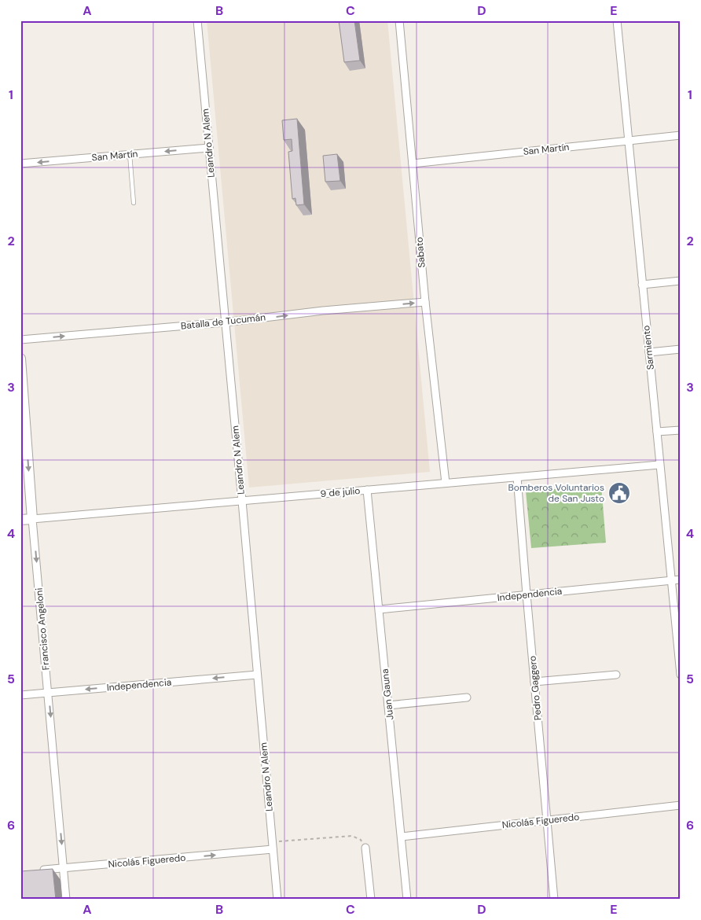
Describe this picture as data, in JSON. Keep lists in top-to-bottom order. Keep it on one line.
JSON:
{"streets":{"main road":["9 de julio","Francisco Angeloni"],"street":["Leandro N Alem","San Martín","Sabato","Batalla de Tucumán","Sarmiento","Independencia","Pedro Gaggero","Juan Gauna","Nicolás Figueredo"]},"crossings":[["Leandro N Alem","San Martín"],["Leandro N Alem","Batalla de Tucumán"],["Leandro N Alem","9 de julio"],["Leandro N Alem","Independencia"],["Leandro N Alem","Nicolás Figueredo"],["San Martín","Sabato"],["San Martín","Sarmiento"],["Sabato","Batalla de Tucumán"],["Sabato","9 de julio"],["Sarmiento","9 de julio"],["Sarmiento","Independencia"],["9 de julio","Francisco Angeloni"],["9 de julio","Pedro Gaggero"],["9 de julio","Juan Gauna"],["Independencia","Francisco Angeloni"],["Independencia","Pedro Gaggero"],["Independencia","Juan Gauna"],["Francisco Angeloni","Nicolás Figueredo"],["Pedro Gaggero","Nicolás Figueredo"],["Juan Gauna","Nicolás Figueredo"]],"one_way":["San Martín","Batalla de Tucumán","Independencia","Francisco Angeloni","Nicolás Figueredo"],"places":{"public building":["Bomberos Voluntarios de San Justo"]},"grid":{"columns":["A","B","C","D","E"],"rows":["1","2","3","4","5","6"]}}
